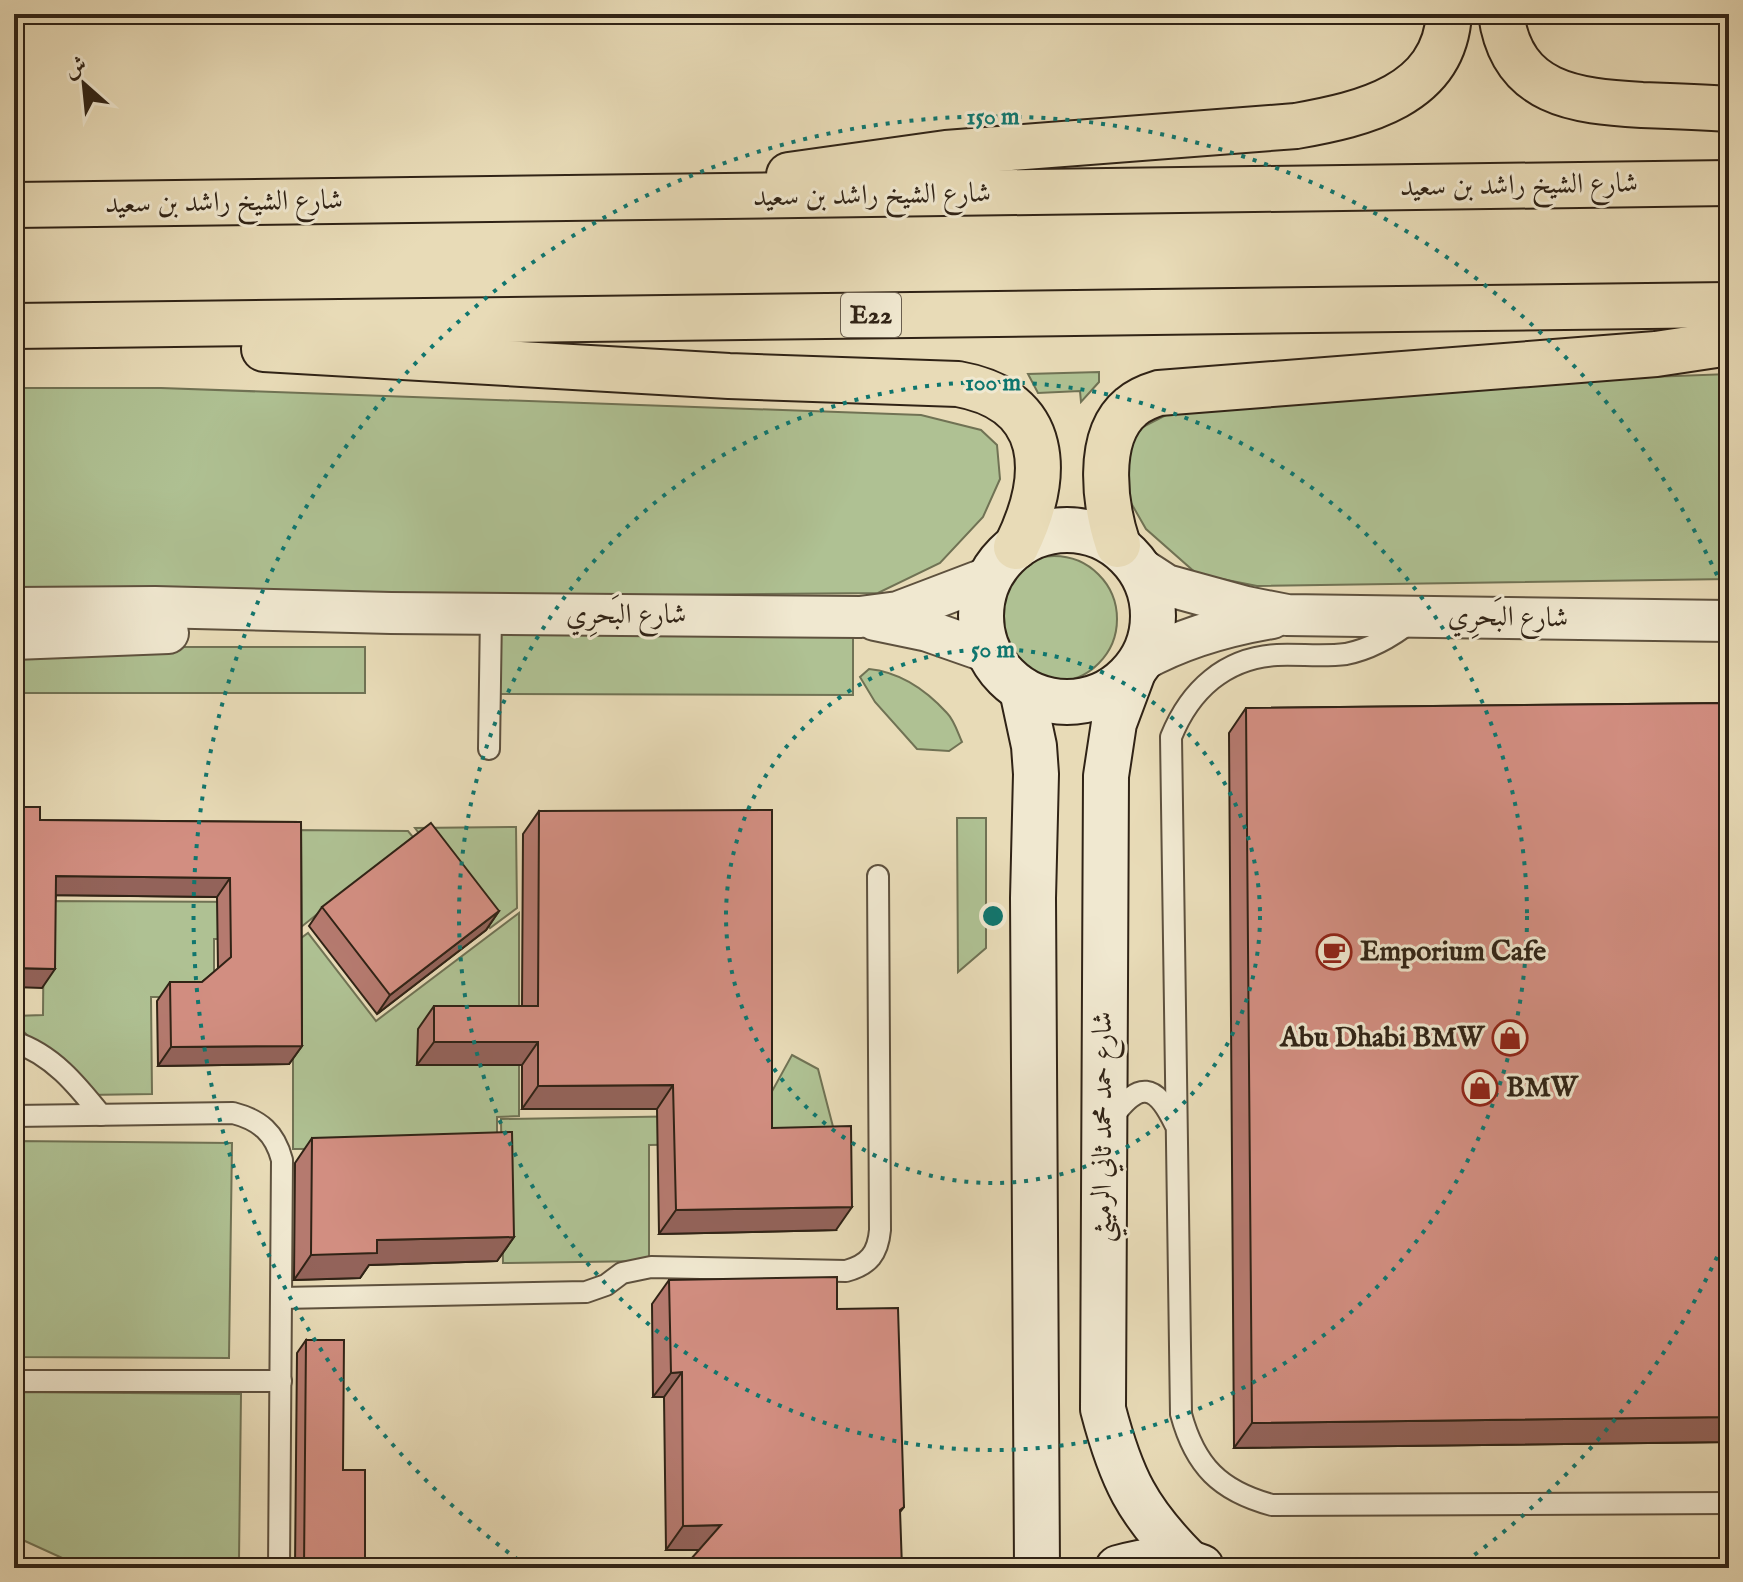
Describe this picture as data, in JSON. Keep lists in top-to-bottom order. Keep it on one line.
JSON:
{"streets":{"highway":["شارع الشيخ راشد بن سعيد","E22"],"main road":["شارع حمد محمد ثاني الرميثي"],"street":["شارع البَحرِي"]},"crossings":[["شارع البَحرِي","شارع حمد محمد ثاني الرميثي"]],"places":{"cafe":["Emporium Cafe"],"shop":["Abu Dhabi BMW","BMW"]},"north":"top left","rings":["150 m","100 m","50 m"]}
